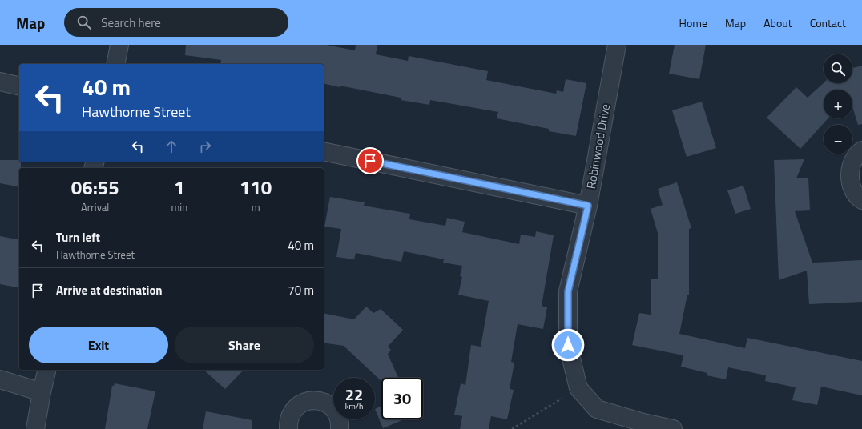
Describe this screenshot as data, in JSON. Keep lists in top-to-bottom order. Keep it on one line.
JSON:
{"streets":{"street":["Robinwood Drive"]},"page":{"header":"Map","search":"Search here","nav":["Home","Map","About","Contact"],"map_buttons":["+","−"],"turn":["40 m","Hawthorne Street"],"eta":["06:55","Arrival","1","min","110","m"],"list":[{"name":"Turn left","note":"Hawthorne Street","value":"40 m"},{"name":"Arrive at destination","value":"70 m"}],"buttons":["Exit","Share"],"speed":"22 km/h","limit":"30"}}
